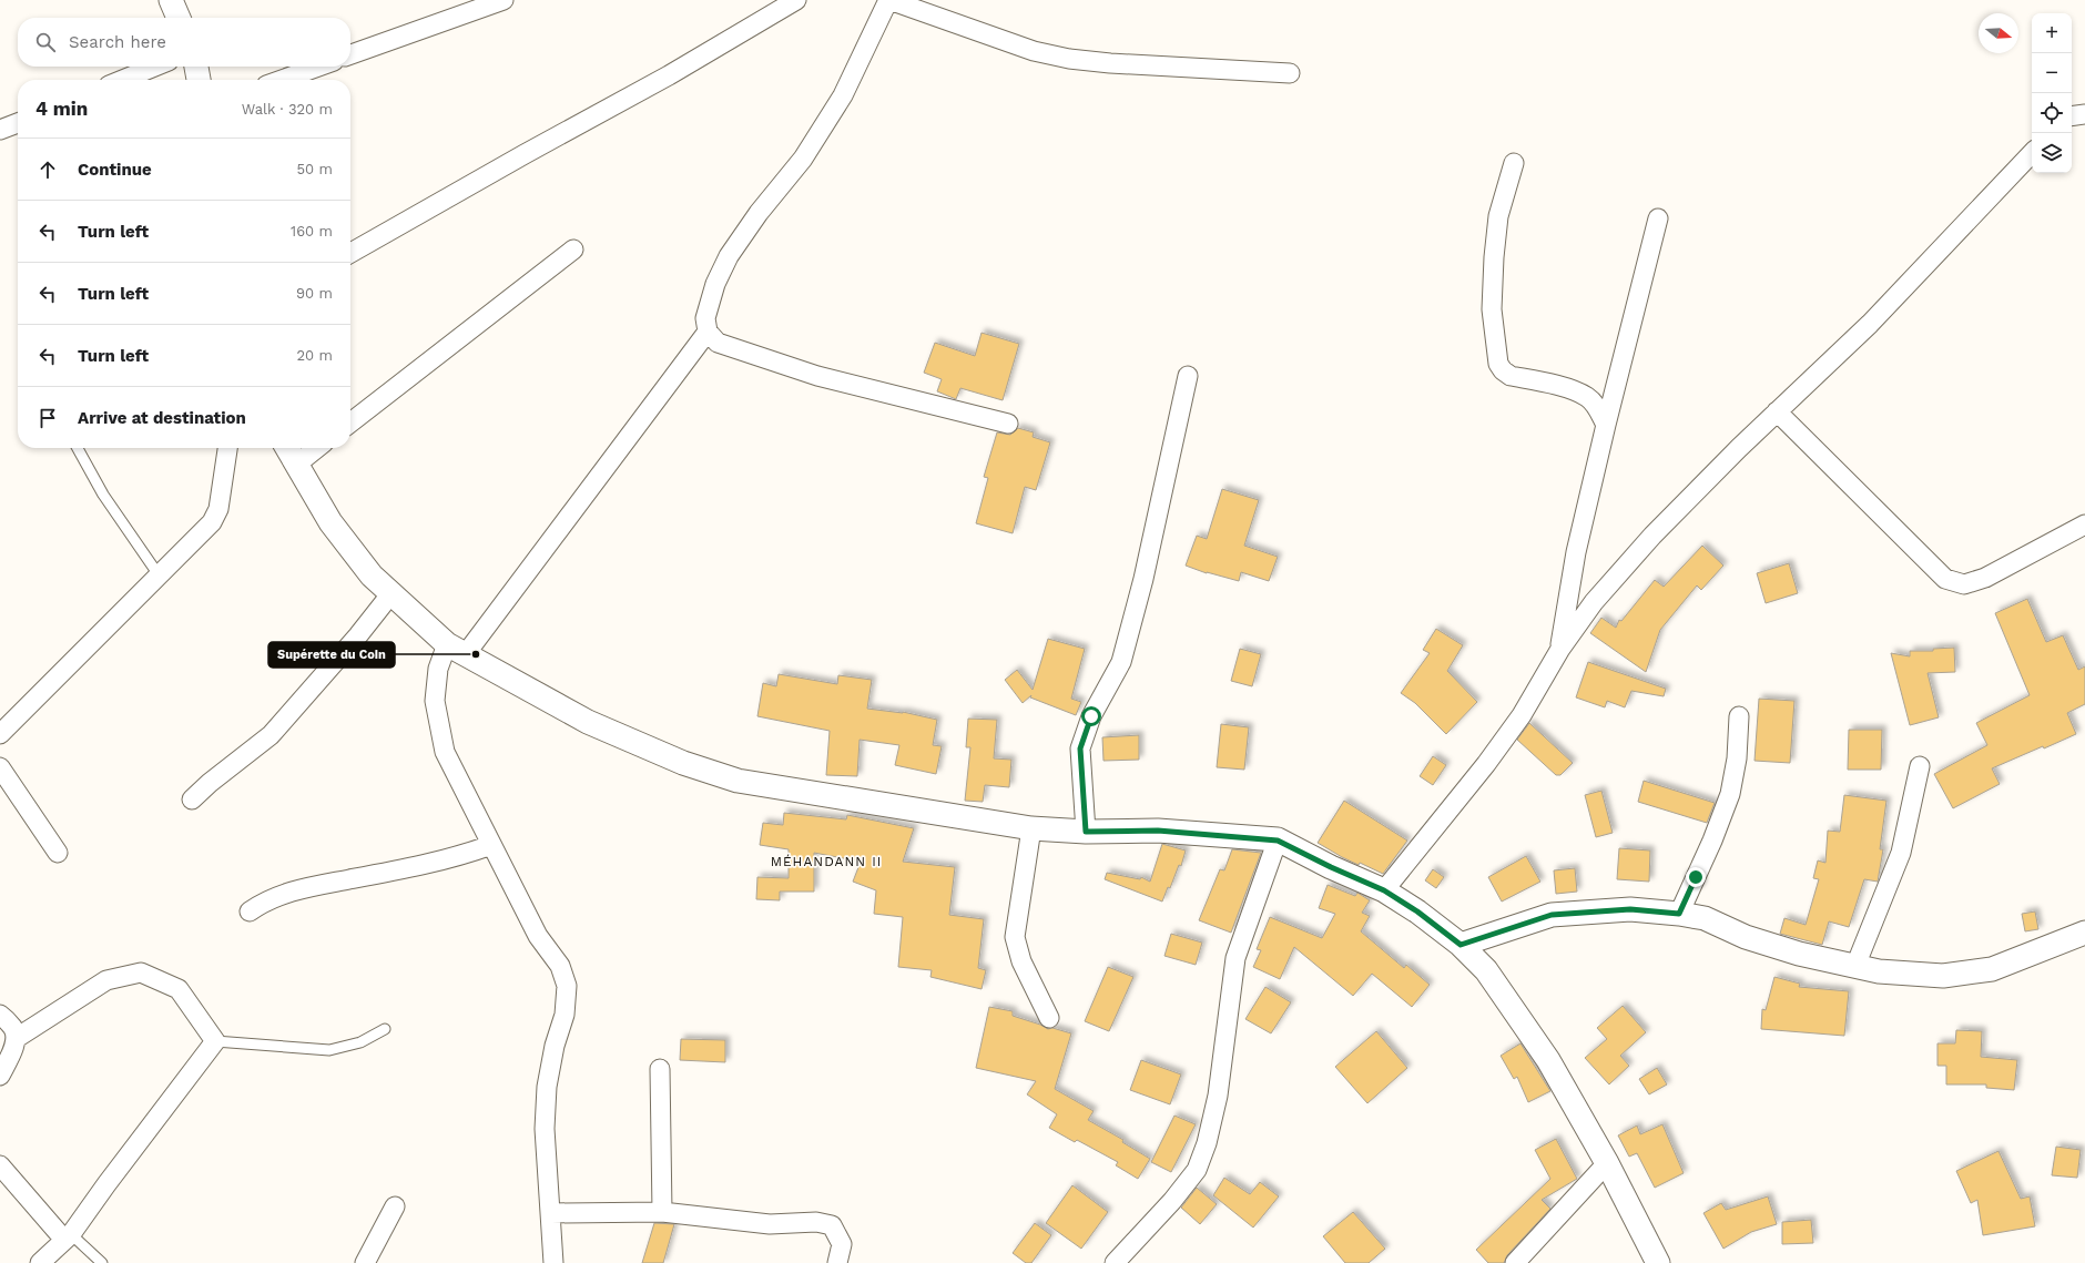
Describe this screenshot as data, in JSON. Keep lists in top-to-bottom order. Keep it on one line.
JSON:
{"districts":["MÉHANDANN II"],"places":["Supérette du Coin"],"north":"right","page":{"map_buttons":["+","−"],"search":"Search here","heading":["4 min","Walk · 320 m"],"list":[["Continue","50 m"],["Turn left","160 m"],["Turn left","90 m"],["Turn left","20 m"],"Arrive at destination"]}}
